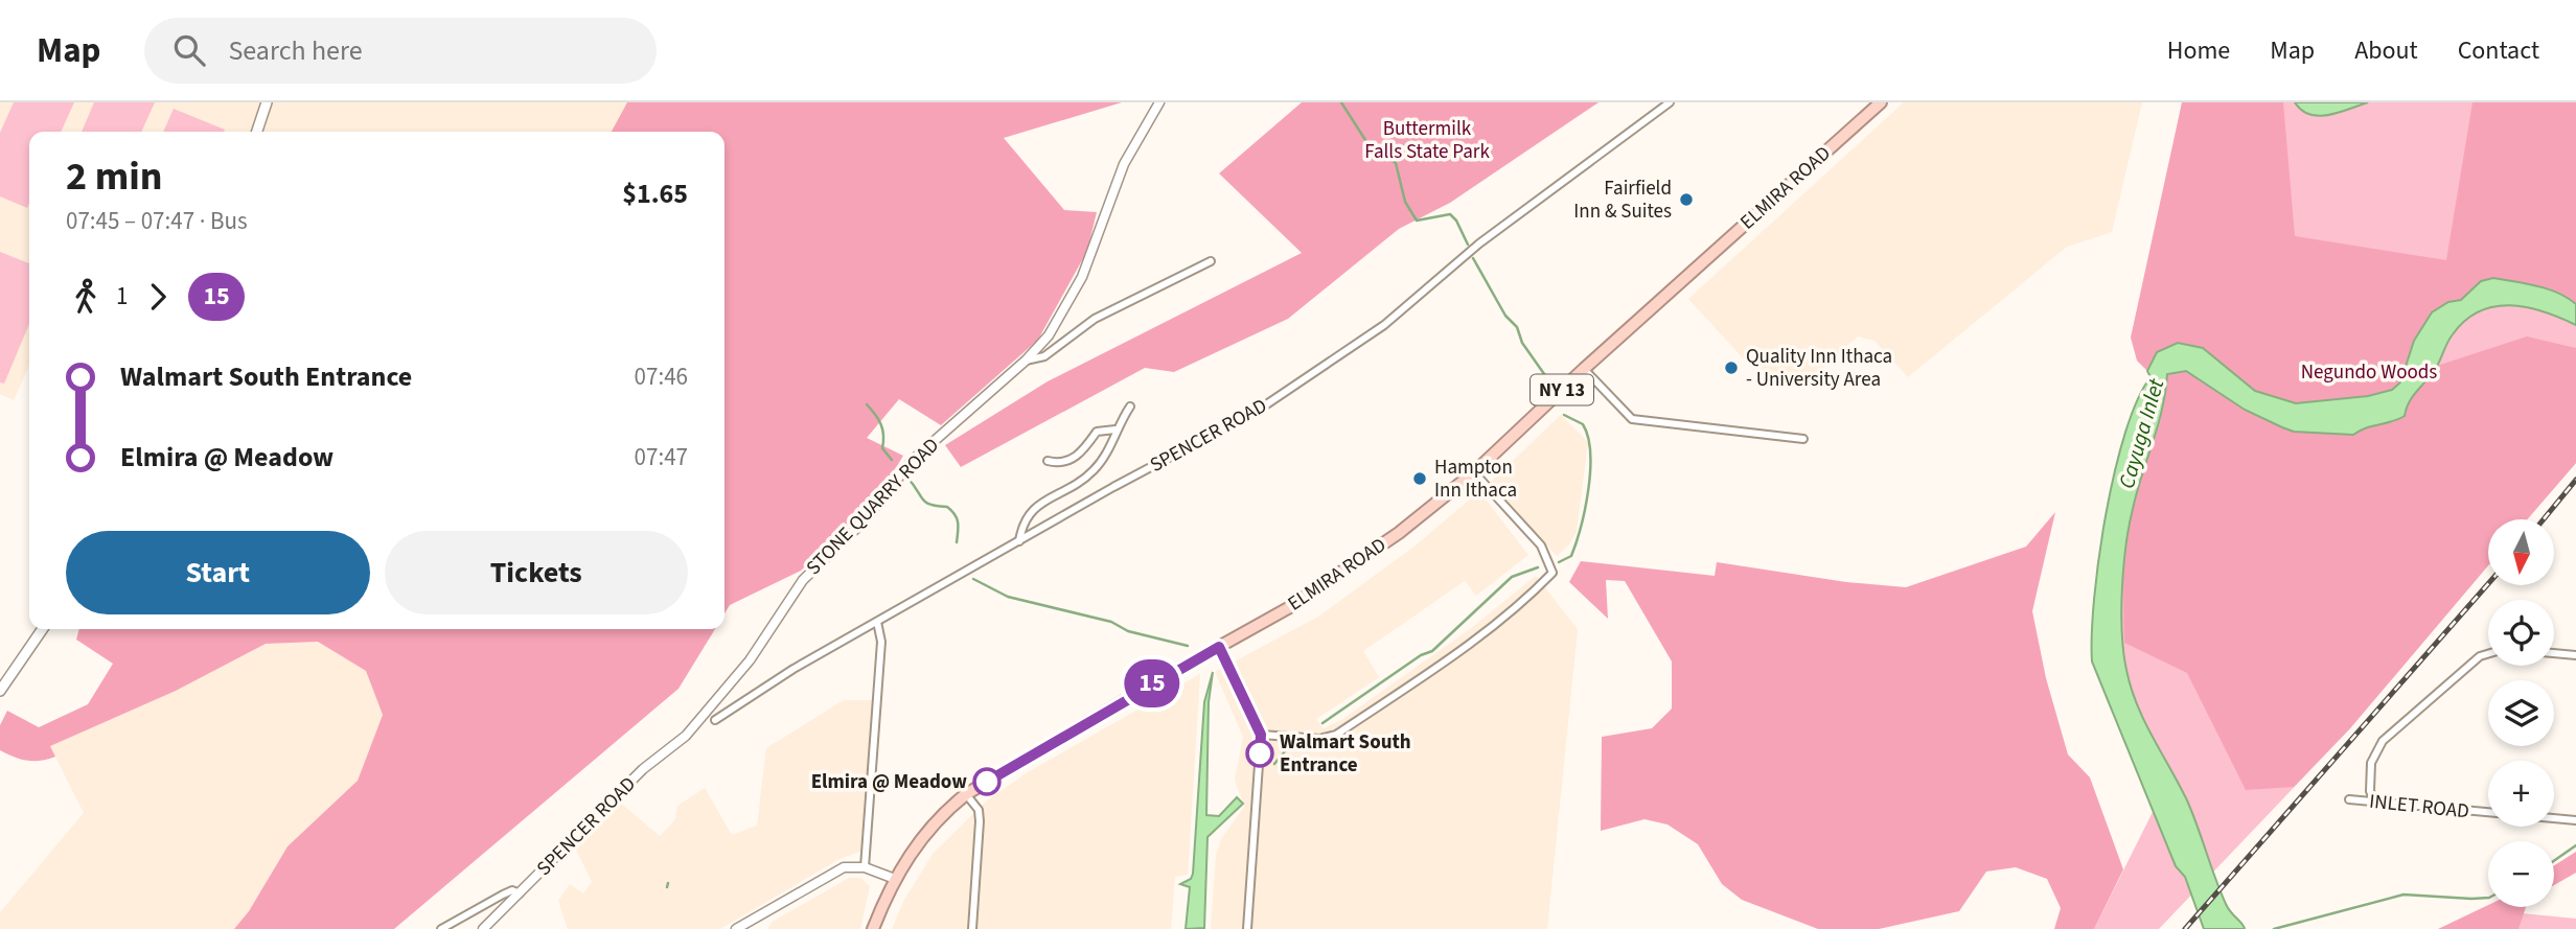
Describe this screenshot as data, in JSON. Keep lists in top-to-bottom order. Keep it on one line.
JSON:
{"streets":{"highway":["ELMIRA ROAD","NY 13"],"street":["SPENCER ROAD","STONE QUARRY ROAD","INLET ROAD"]},"crossings":[["ELMIRA ROAD","NY 13"],["SPENCER ROAD","STONE QUARRY ROAD"]],"water":["Cayuga Inlet"],"parks":["Buttermilk Falls State Park","Negundo Woods"],"places":["Fairfield Inn & Suites","Quality Inn Ithaca - University Area","Hampton Inn Ithaca","Walmart South Entrance","Elmira @ Meadow"],"lines":["bus line 15"],"north":"bottom","page":{"header":"Map","search":"Search here","nav":["Home","Map","About","Contact"],"on_map":"15","heading":["2 min","07:45 – 07:47 · Bus","$1.65"],"legs":["1","15"],"list":[{"name":"Walmart South Entrance","value":"07:46"},{"name":"Elmira @ Meadow","value":"07:47"}],"buttons":["Start","Tickets"],"map_buttons":["+","−"]}}
